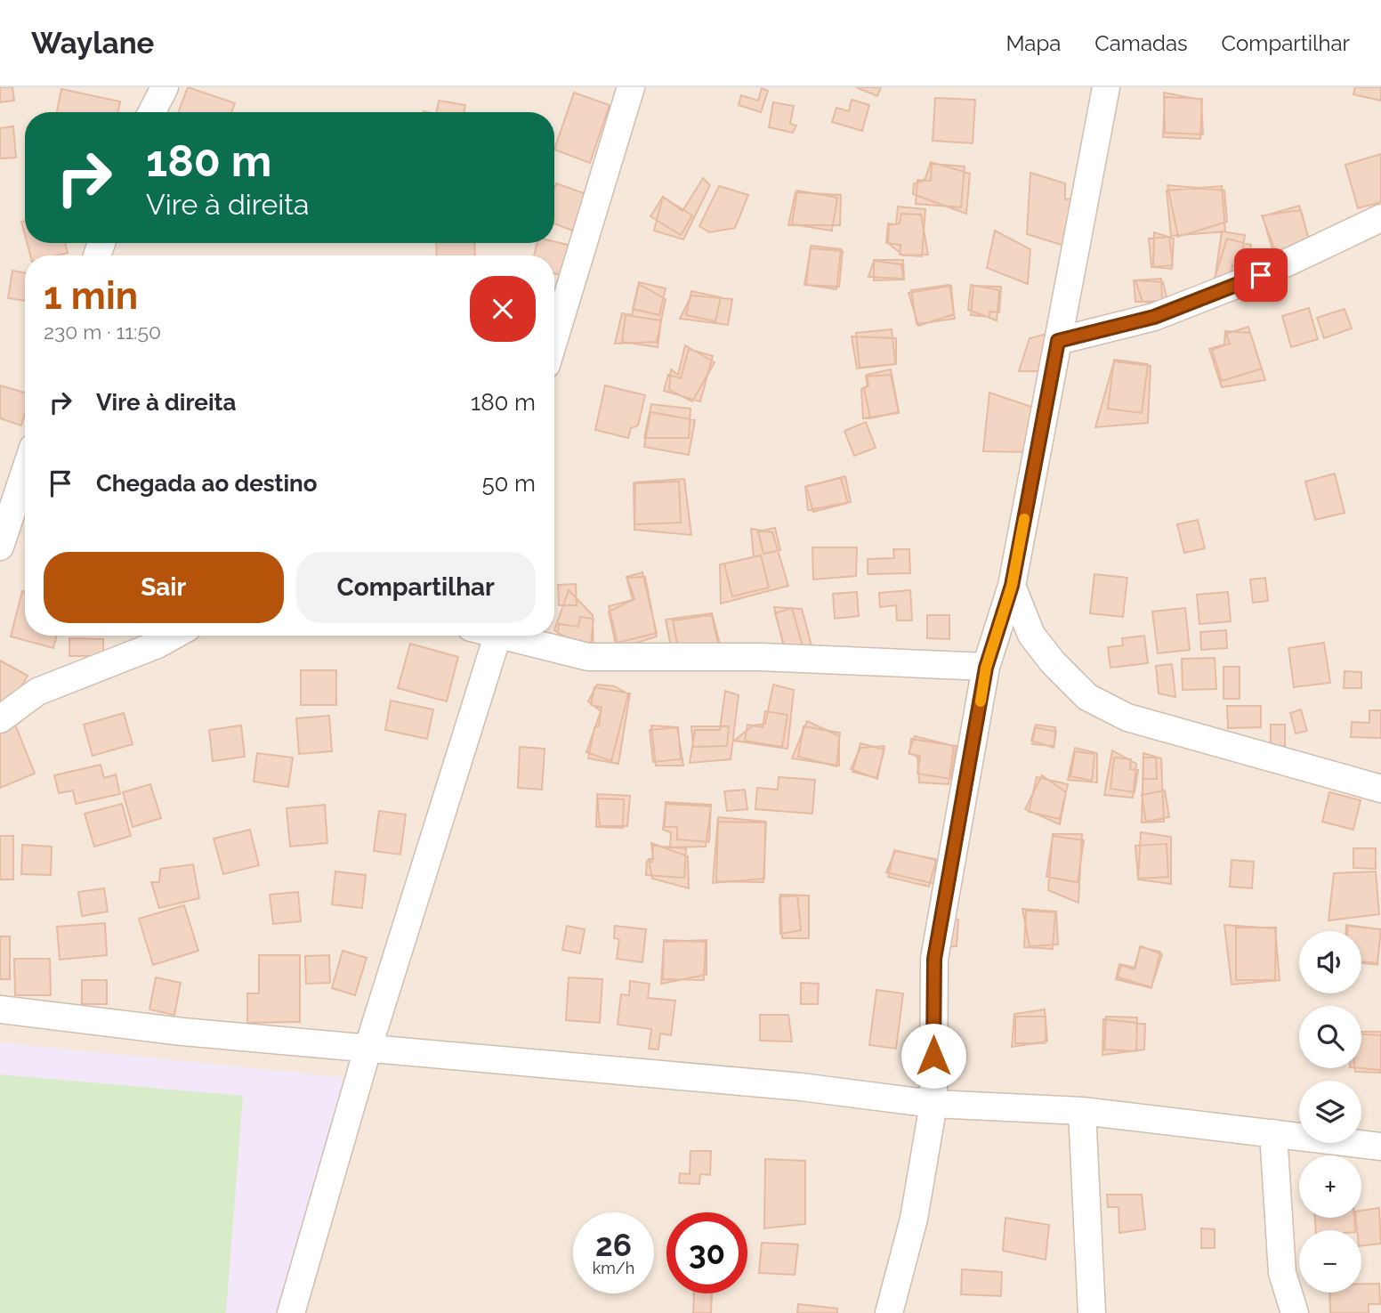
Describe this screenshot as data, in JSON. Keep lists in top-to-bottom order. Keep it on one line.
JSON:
{"page":{"header":"Waylane","nav":["Mapa","Camadas","Compartilhar"],"turn":["180 m","Vire à direita"],"heading":["1 min","230 m · 11:50"],"list":[{"name":"Vire à direita","value":"180 m"},{"name":"Chegada ao destino","value":"50 m"}],"buttons":["Sair","Compartilhar"],"map_buttons":["+","−"],"speed":"26 km/h","limit":"30"}}
